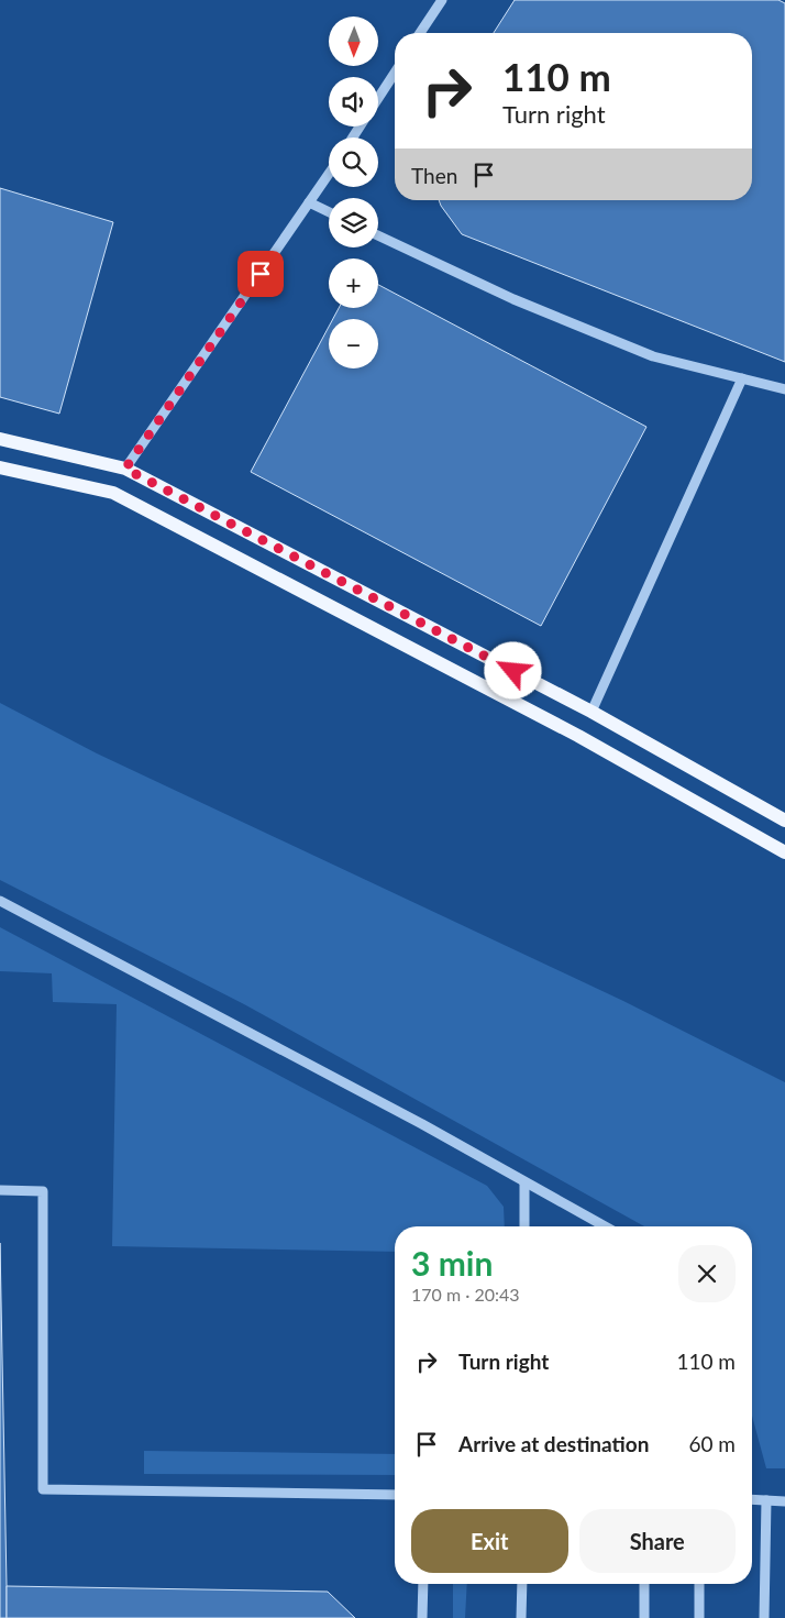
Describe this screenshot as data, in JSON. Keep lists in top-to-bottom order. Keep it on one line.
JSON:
{"north":"bottom","page":{"map_buttons":["+","−"],"turn":["110 m","Turn right"],"then":"Then","heading":["3 min","170 m · 20:43"],"list":[{"name":"Turn right","value":"110 m"},{"name":"Arrive at destination","value":"60 m"}],"buttons":["Exit","Share"]}}
